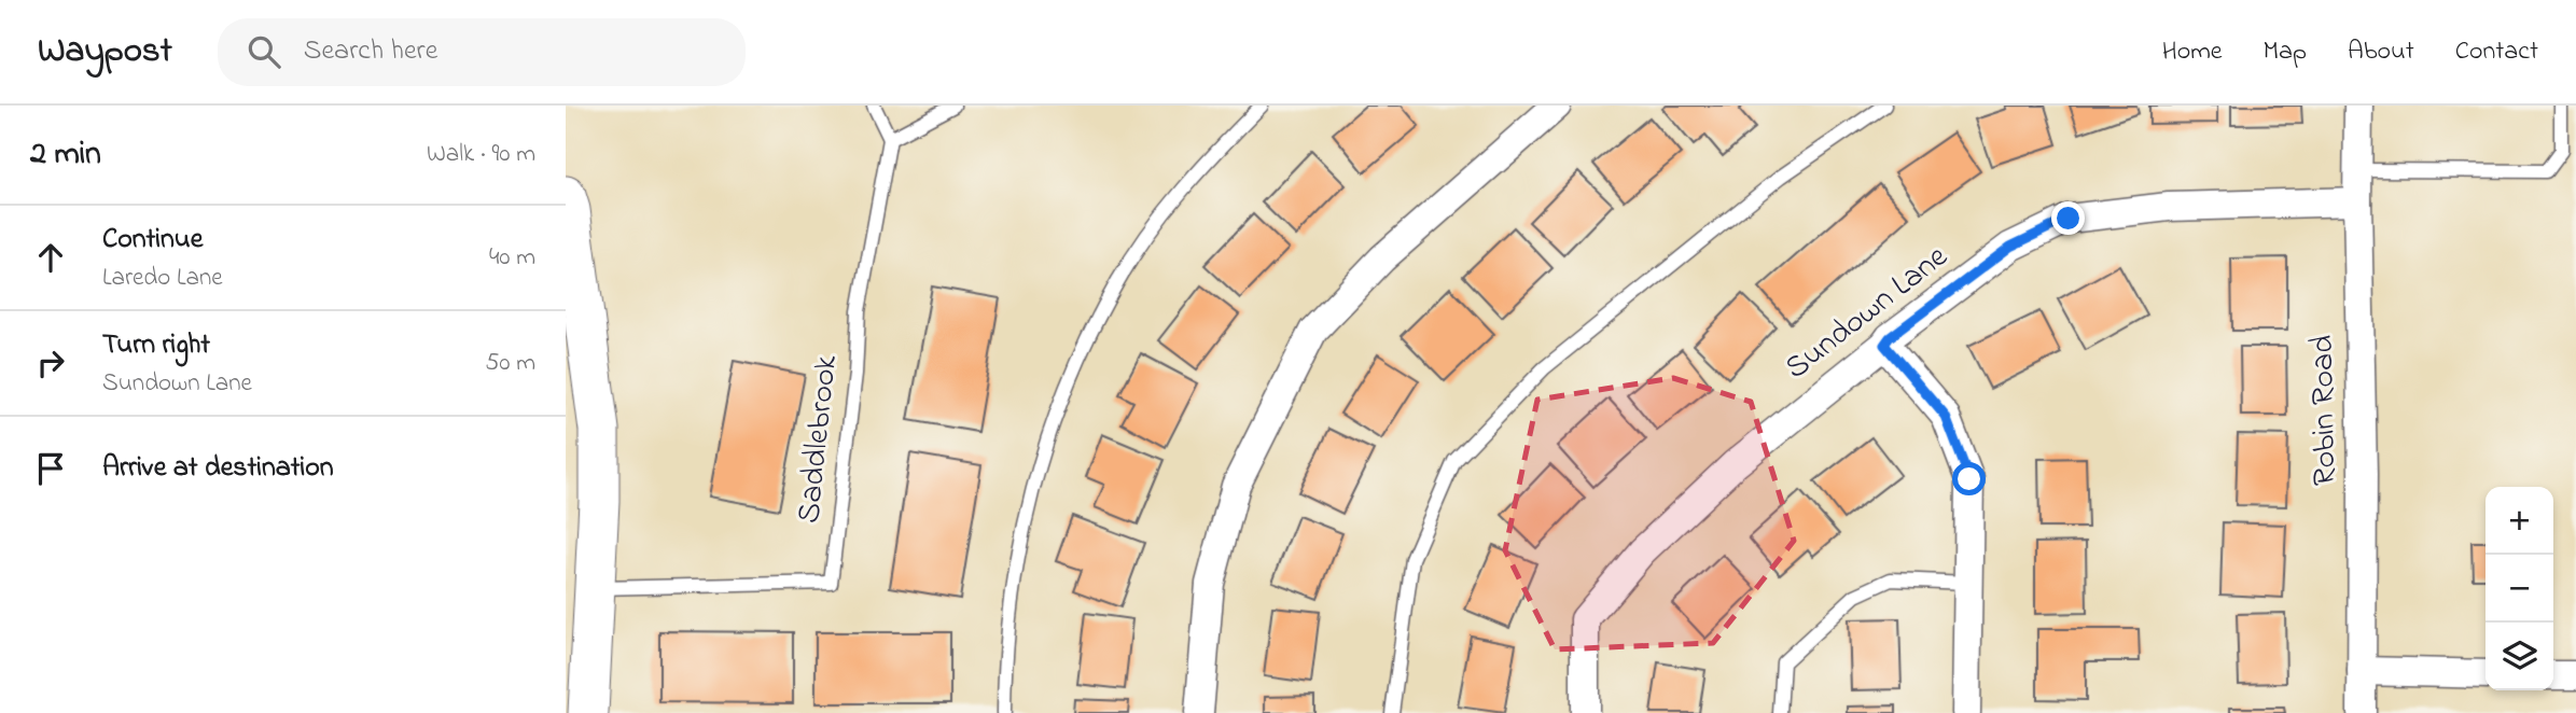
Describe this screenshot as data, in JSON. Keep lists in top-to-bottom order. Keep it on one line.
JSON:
{"streets":{"street":["Sundown Lane","Robin Road"],"lane":["Saddlebrook"]},"crossings":[["Sundown Lane","Robin Road"]],"page":{"header":"Waypost","search":"Search here","nav":["Home","Map","About","Contact"],"heading":["2 min","Walk · 90 m"],"list":[["Continue","Laredo Lane","40 m"],["Turn right","Sundown Lane","50 m"],"Arrive at destination"],"map_buttons":["+","−"]}}
